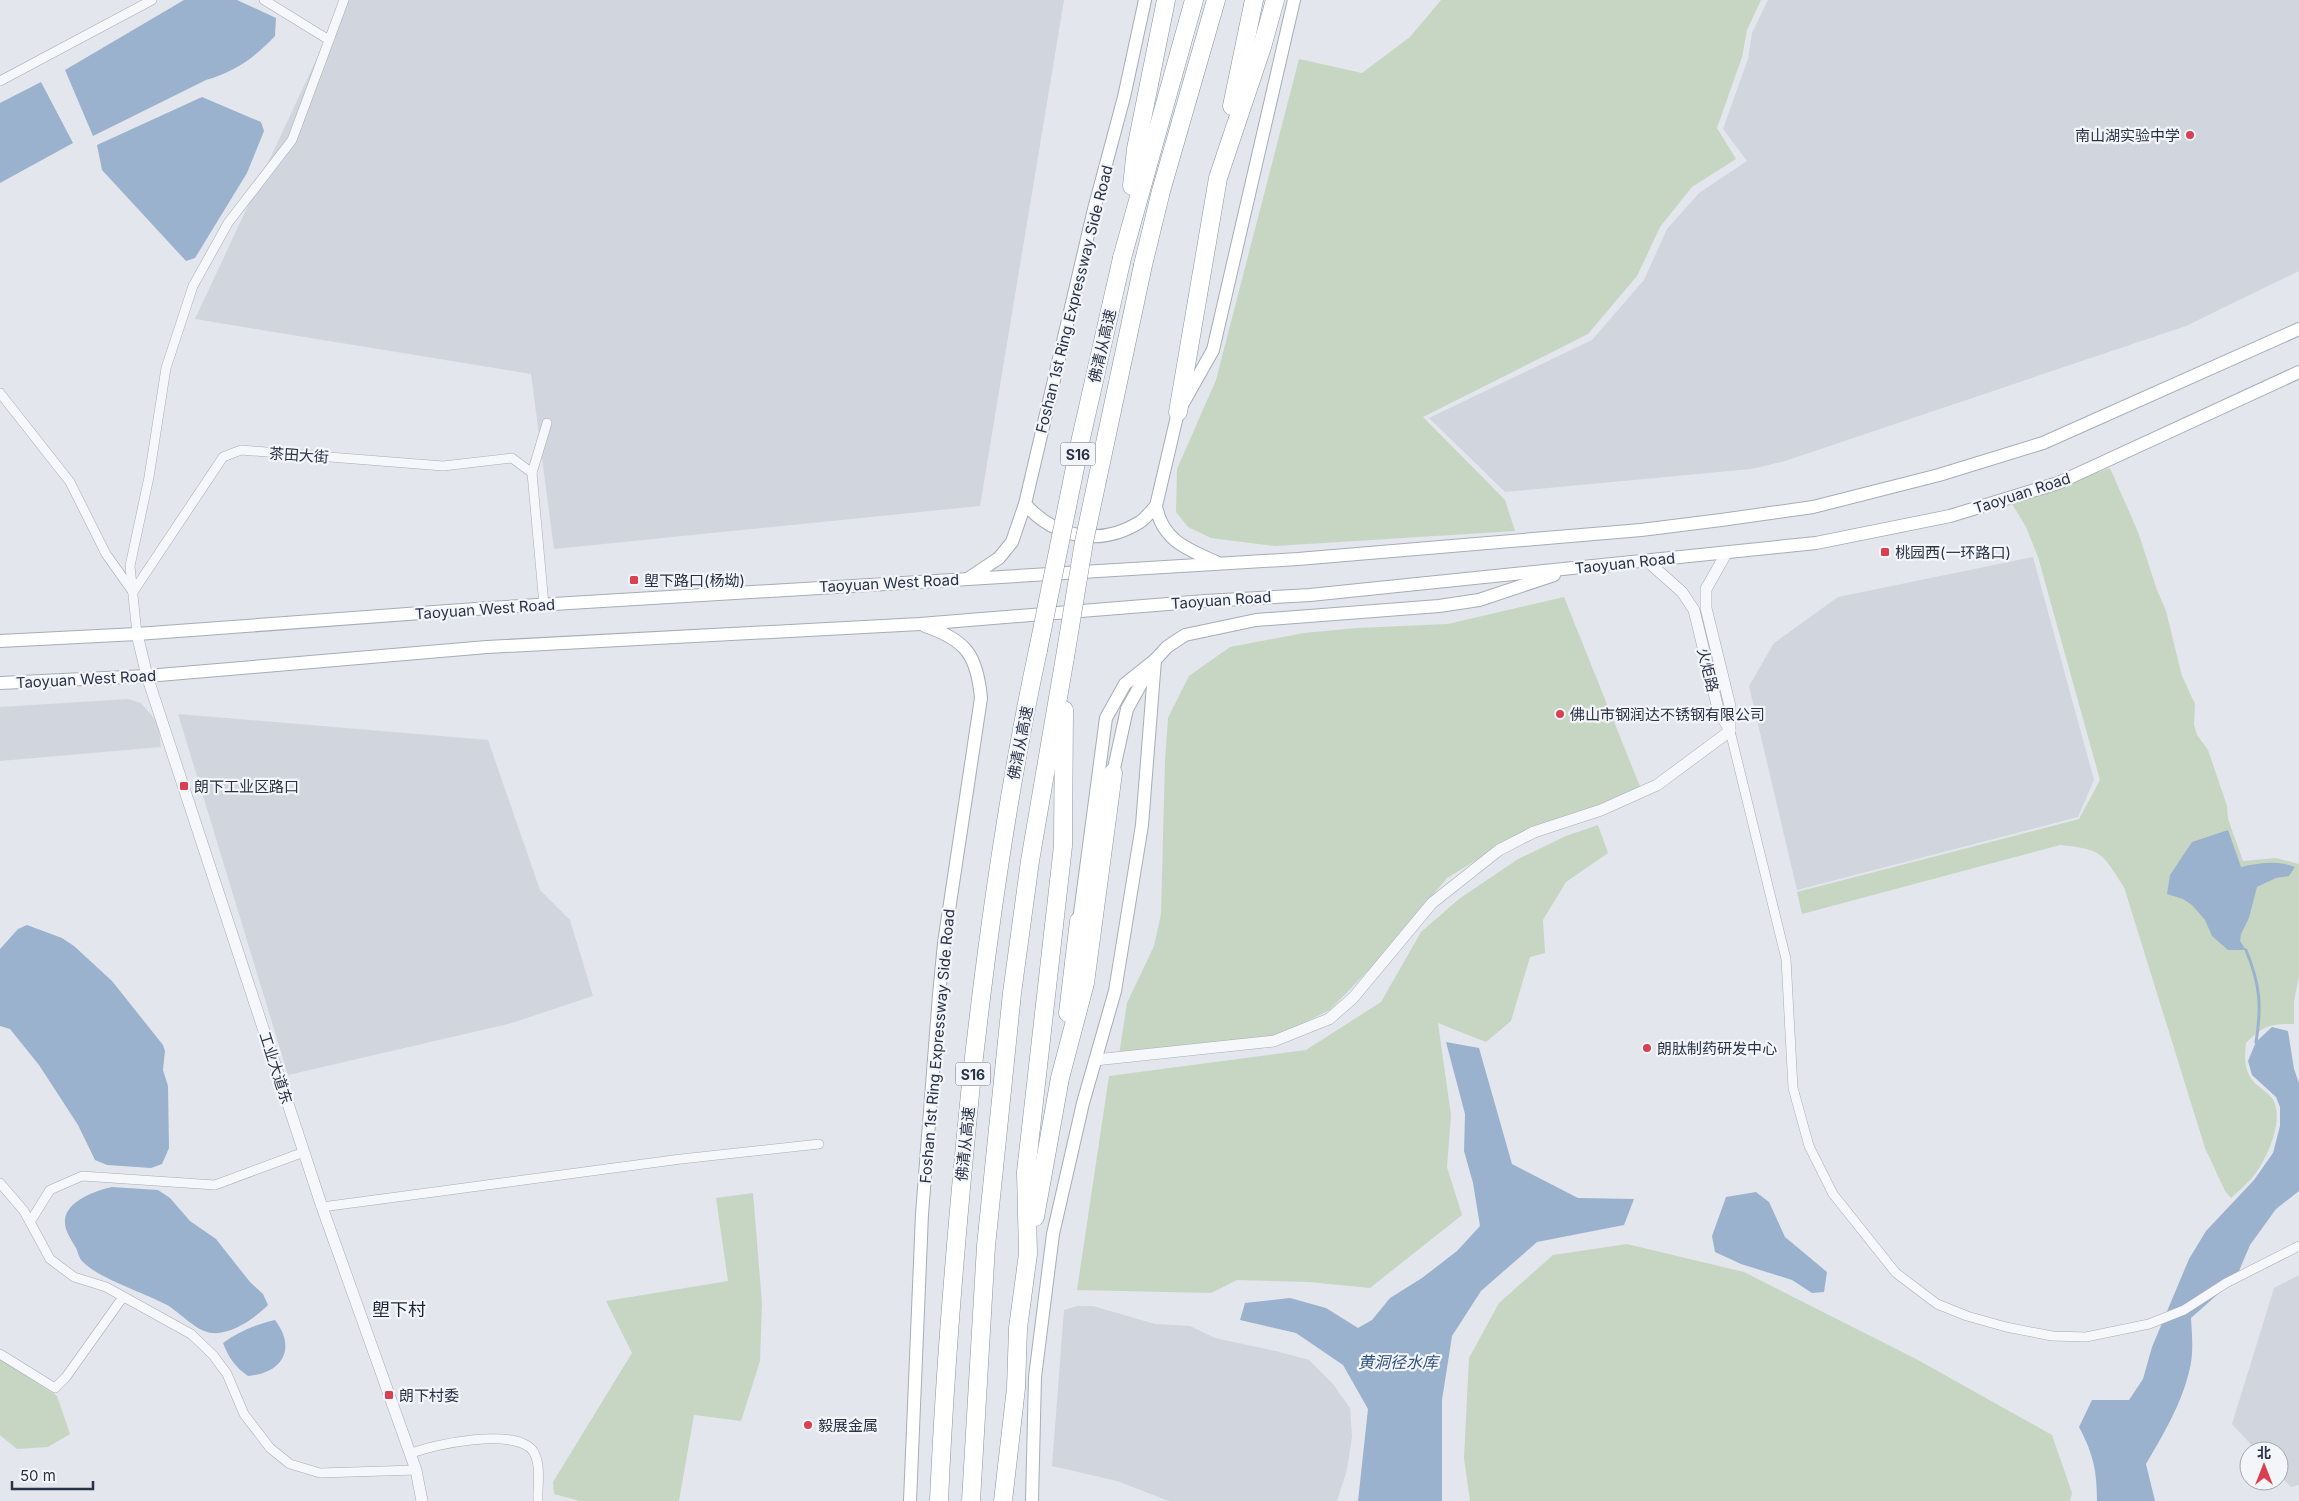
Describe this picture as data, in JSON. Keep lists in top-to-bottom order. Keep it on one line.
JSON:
{"streets":{"highway":["佛清从高速","S16"],"main road":["Foshan 1st Ring Expressway Side Road","Taoyuan Road","Taoyuan West Road"],"street":["茶田大街","火炬路","工业大道东"]},"crossings":[["Foshan 1st Ring Expressway Side Road","Taoyuan Road"],["Foshan 1st Ring Expressway Side Road","Taoyuan West Road"],["Taoyuan Road","Taoyuan West Road"],["Taoyuan Road","火炬路"],["Taoyuan West Road","工业大道东"]],"districts":["塱下村"],"water":["黄洞径水库"],"places":{"other":["南山湖实验中学","佛山市钢润达不锈钢有限公司","朗肽制药研发中心","毅展金属"],"transit":["桃园西(一环路口)","塱下路口(杨坳)","朗下工业区路口","朗下村委"]},"scale_bar":"50 m","north":"top"}
